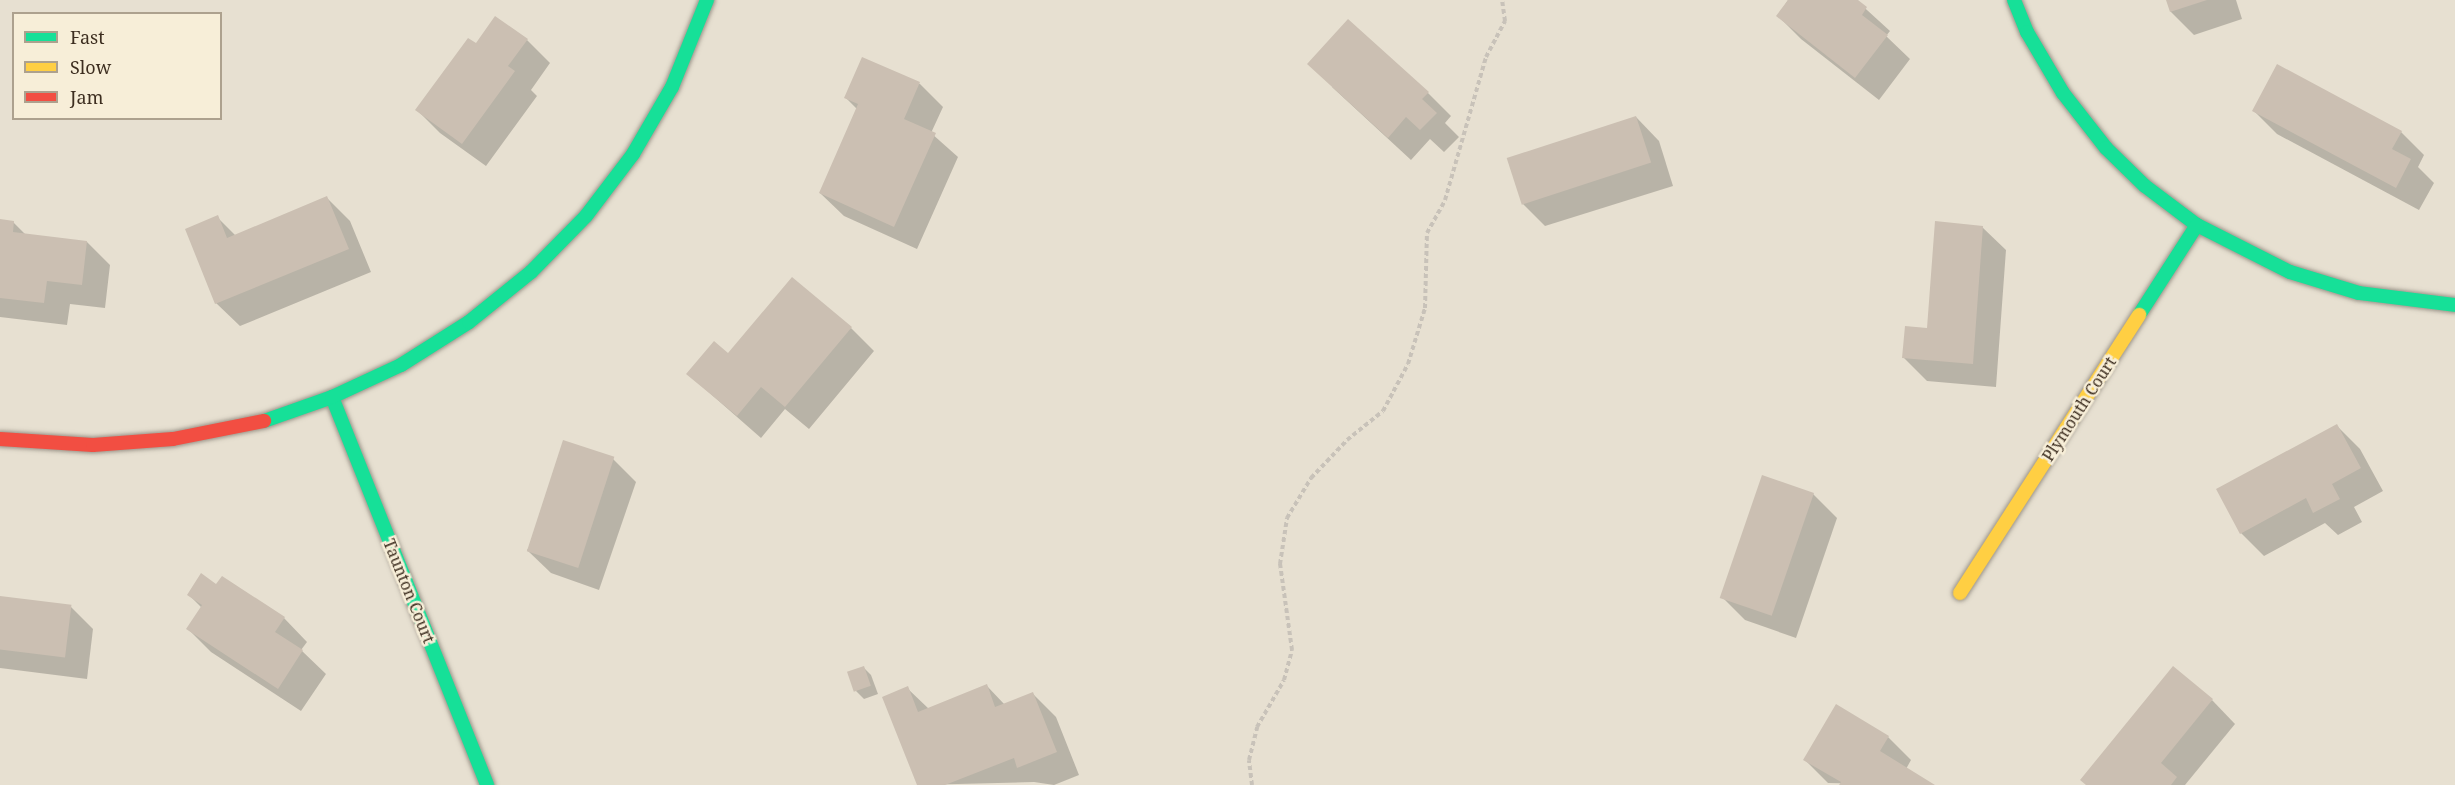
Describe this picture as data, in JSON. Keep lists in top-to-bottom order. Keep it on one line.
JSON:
{"streets":{"street":["Plymouth Court","Taunton Court"]},"legend":["Fast","Slow","Jam"]}
